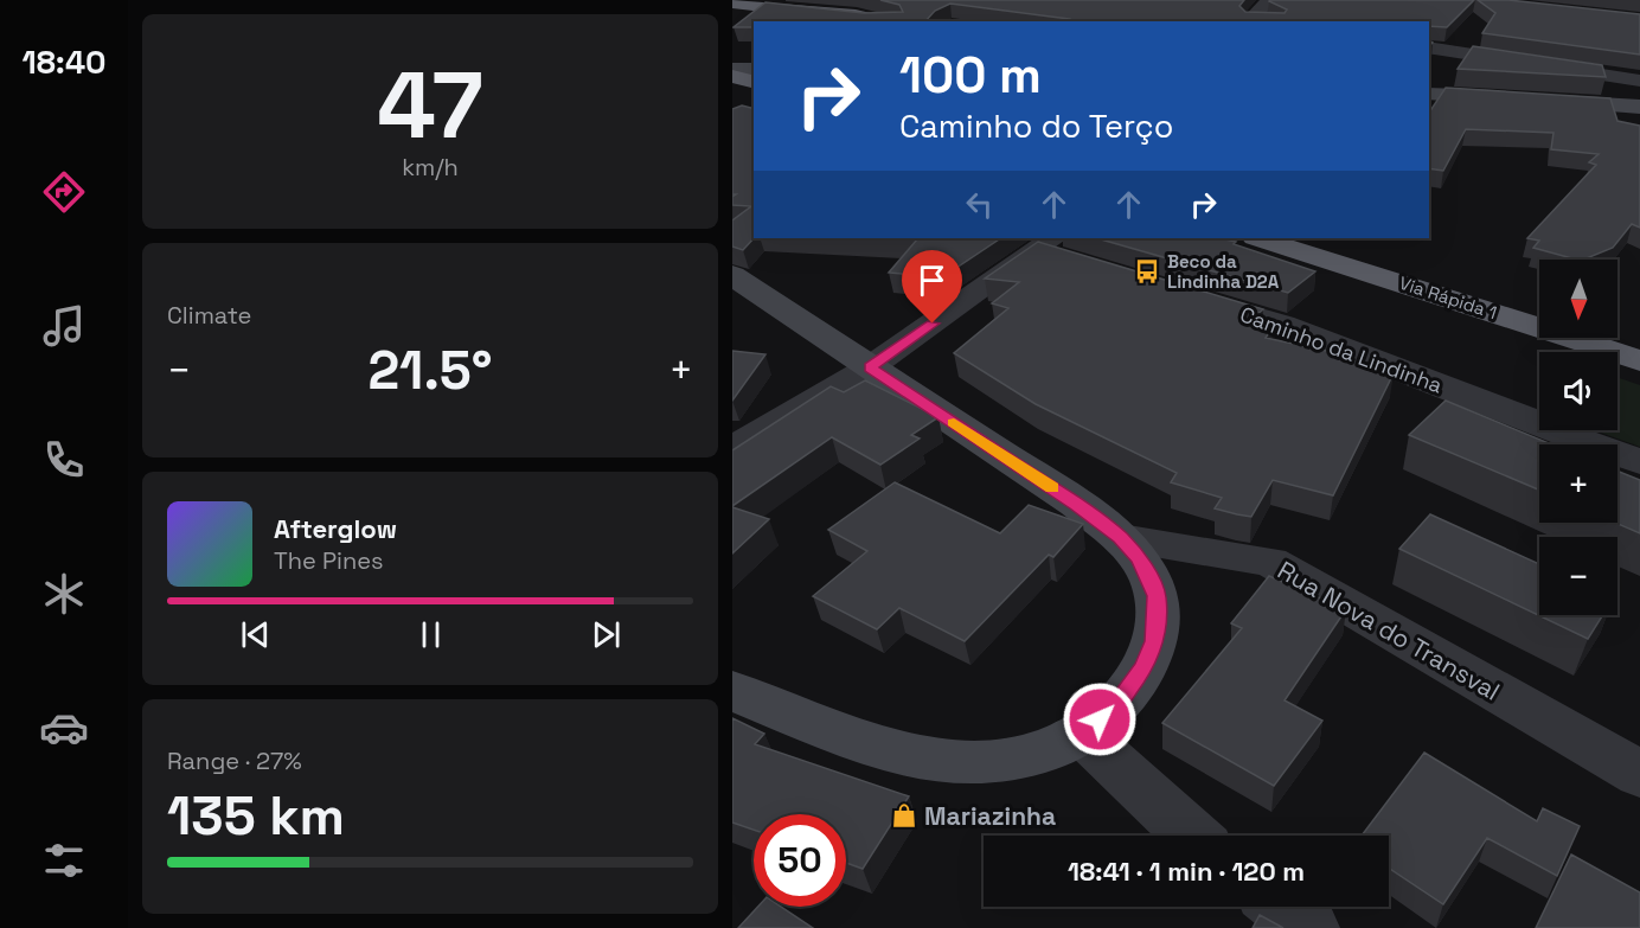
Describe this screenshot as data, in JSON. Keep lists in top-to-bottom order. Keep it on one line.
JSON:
{"streets":{"highway":["Via Rápida 1"],"street":["Caminho da Lindinha","Rua Nova do Transval"]},"places":{"bus stop":["Beco da Lindinha D2A"],"shop":["Mariazinha"]},"north":"bottom","page":{"tabs":"18:40","tile":[["47","km/h"],"Climate",["Range · 27%","135 km"]],"turn":["100 m","Caminho do Terço"],"map_buttons":["+","−"],"heat":["−","21.5°","+"],"song":["Afterglow","The Pines"],"limit":"50","trip":"18:41 · 1 min · 120 m"}}
